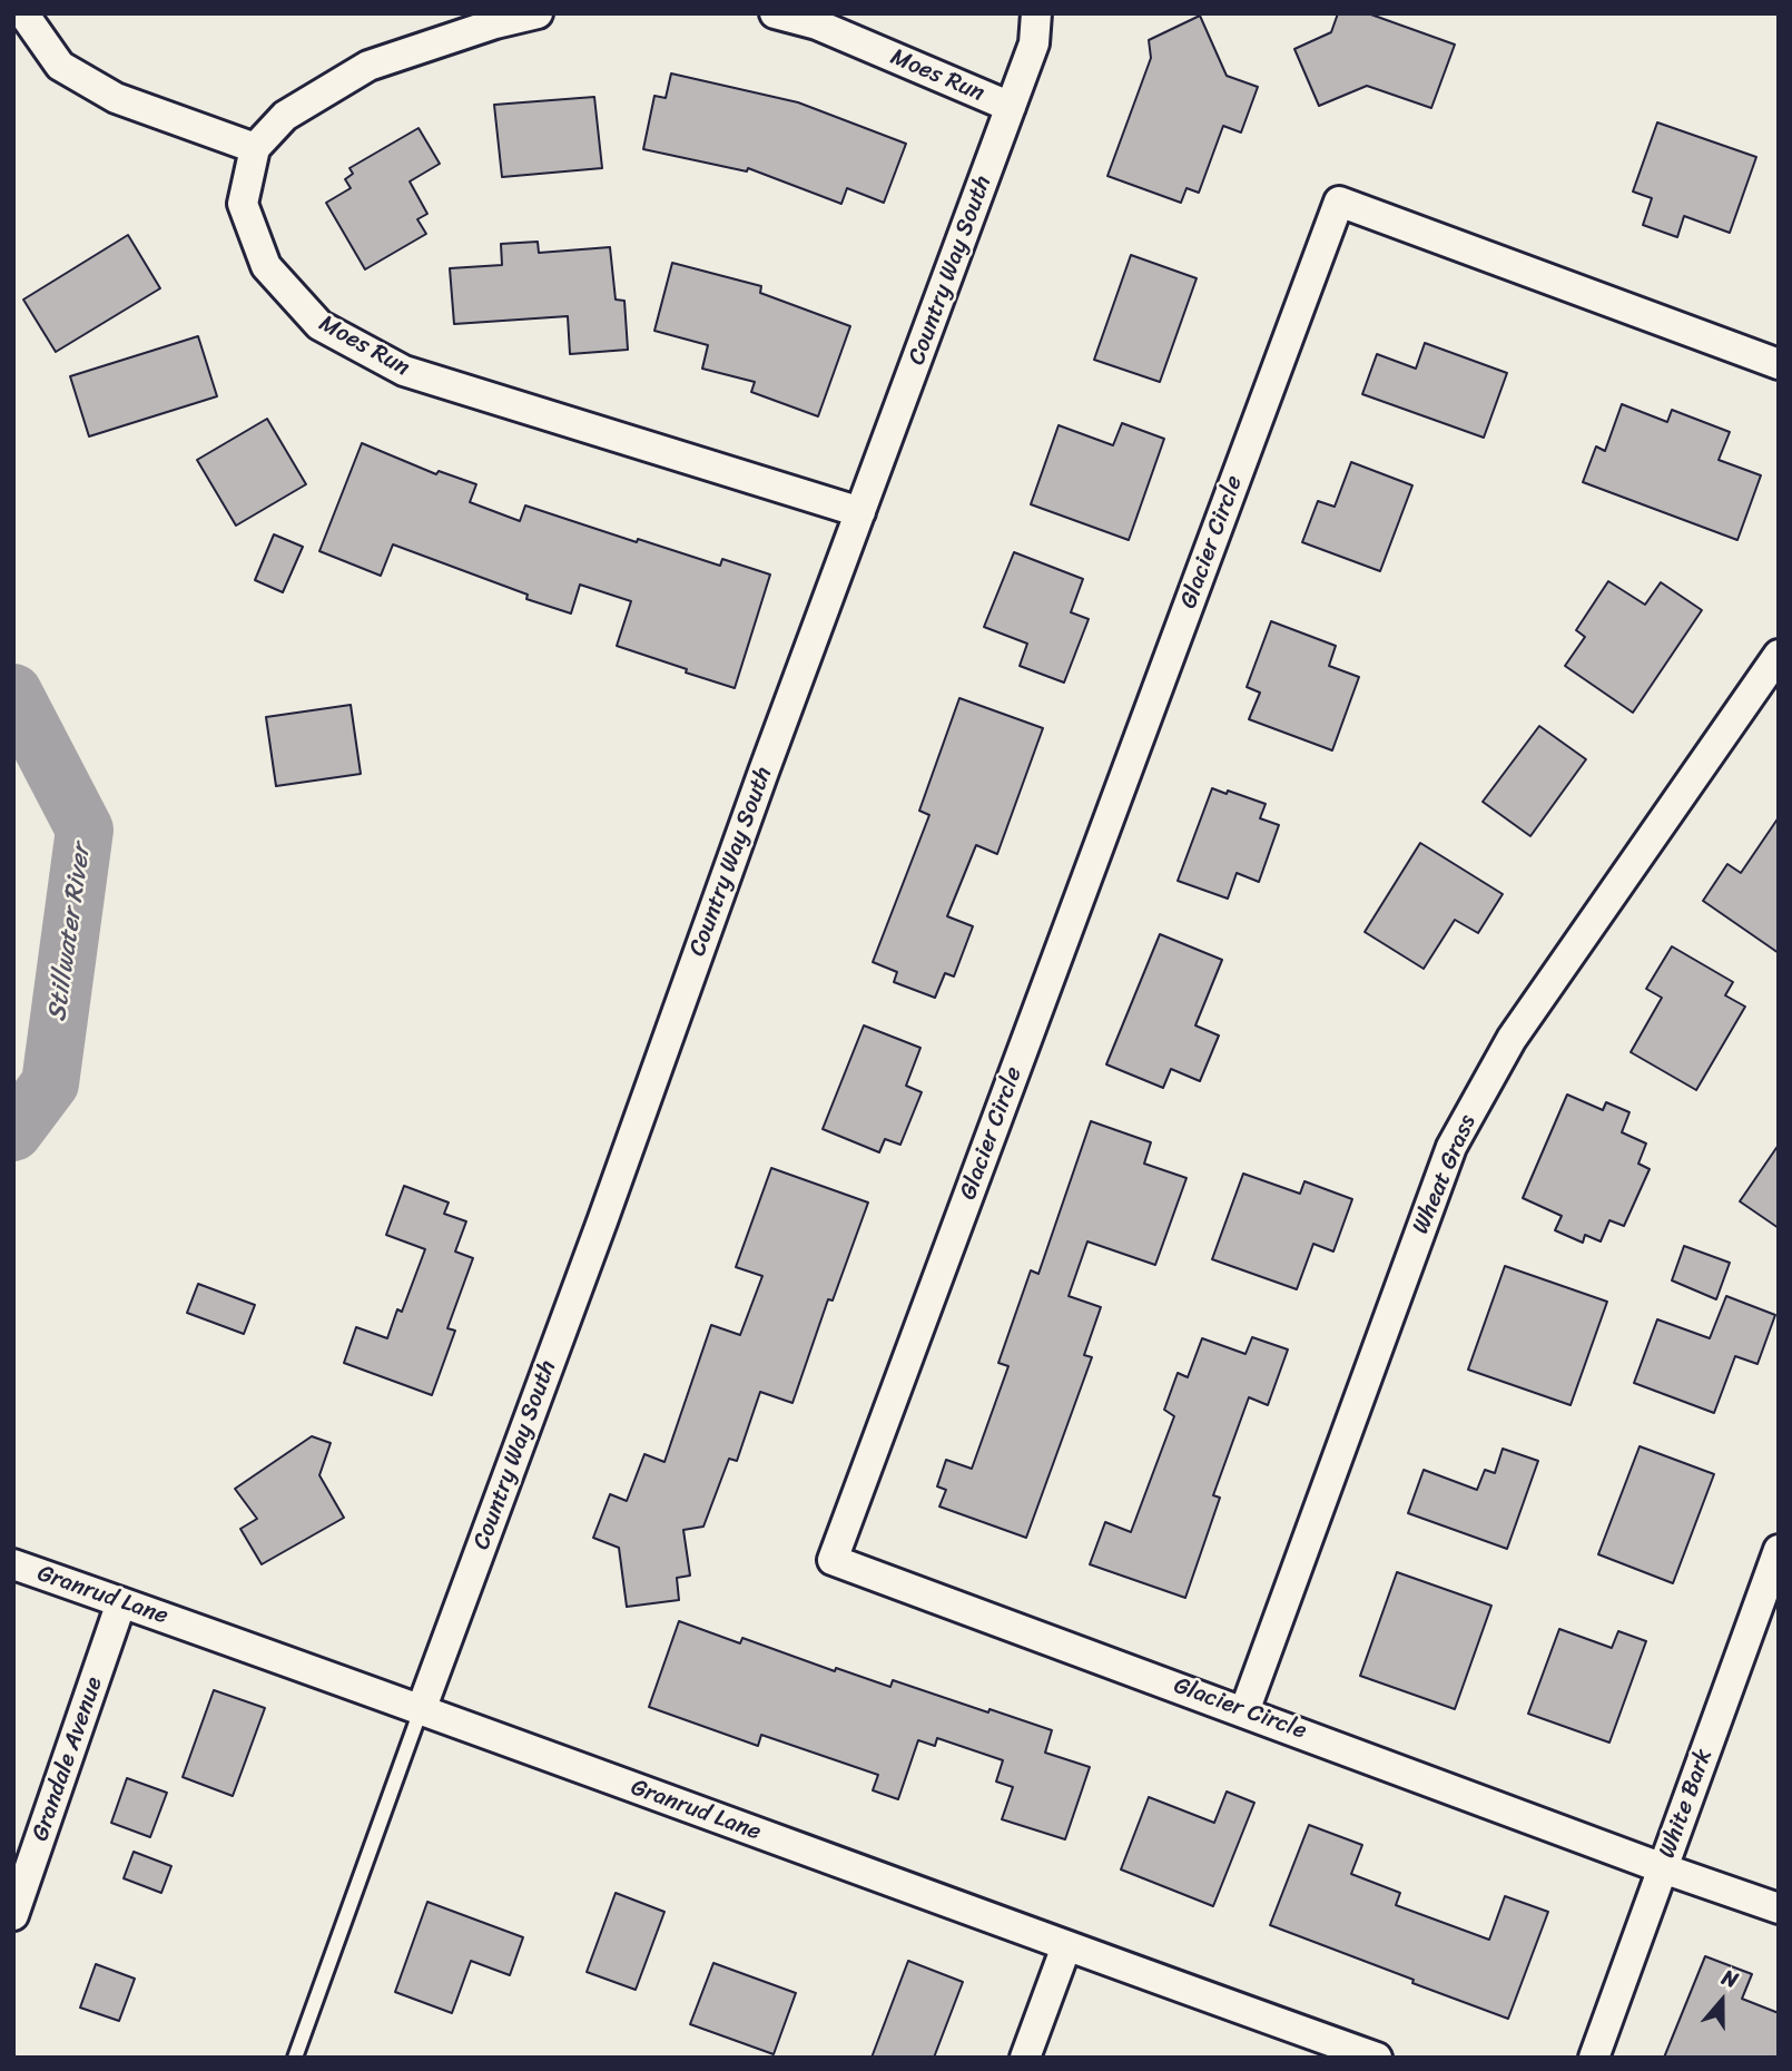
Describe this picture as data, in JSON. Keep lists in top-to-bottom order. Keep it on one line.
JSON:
{"streets":{"street":["Moes Run","Country Way South","Glacier Circle","Wheat Grass","Granrud Lane","Grandale Avenue","White Bark"]},"crossings":[["Moes Run","Country Way South"],["Country Way South","Granrud Lane"],["Glacier Circle","Wheat Grass"],["Glacier Circle","White Bark"],["Granrud Lane","Grandale Avenue"]],"water":["Stillwater River"],"north":"top"}
